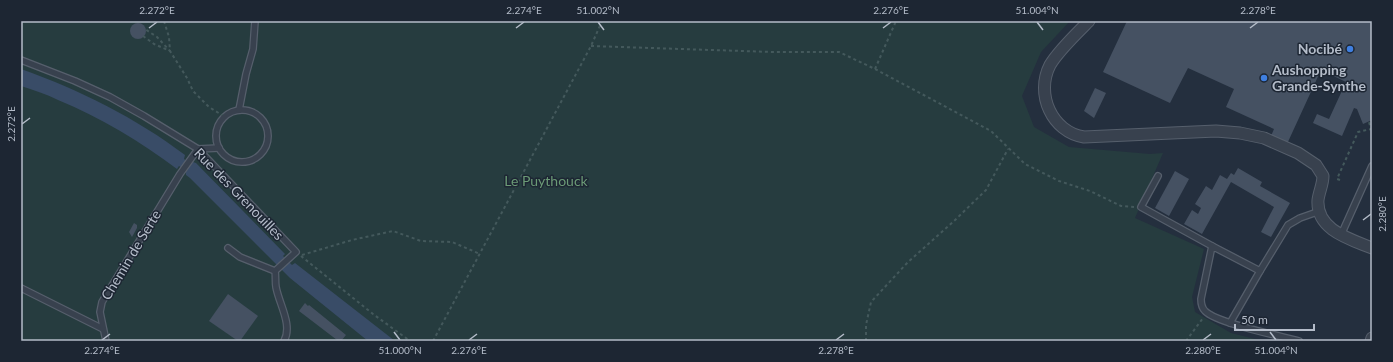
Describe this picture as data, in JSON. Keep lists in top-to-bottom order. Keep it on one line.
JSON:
{"streets":{"lane":["Rue des Grenouilles","Chemin de Serte"]},"crossings":[["Rue des Grenouilles","Chemin de Serte"]],"parks":["Le Puythouck"],"places":["Nocibé","Aushopping Grande-Synthe"],"scale_bar":"50 m","coordinates":["2.272°E","2.274°E","51.002°N","2.276°E","51.004°N","2.278°E","2.280°E","51.000°N"]}
